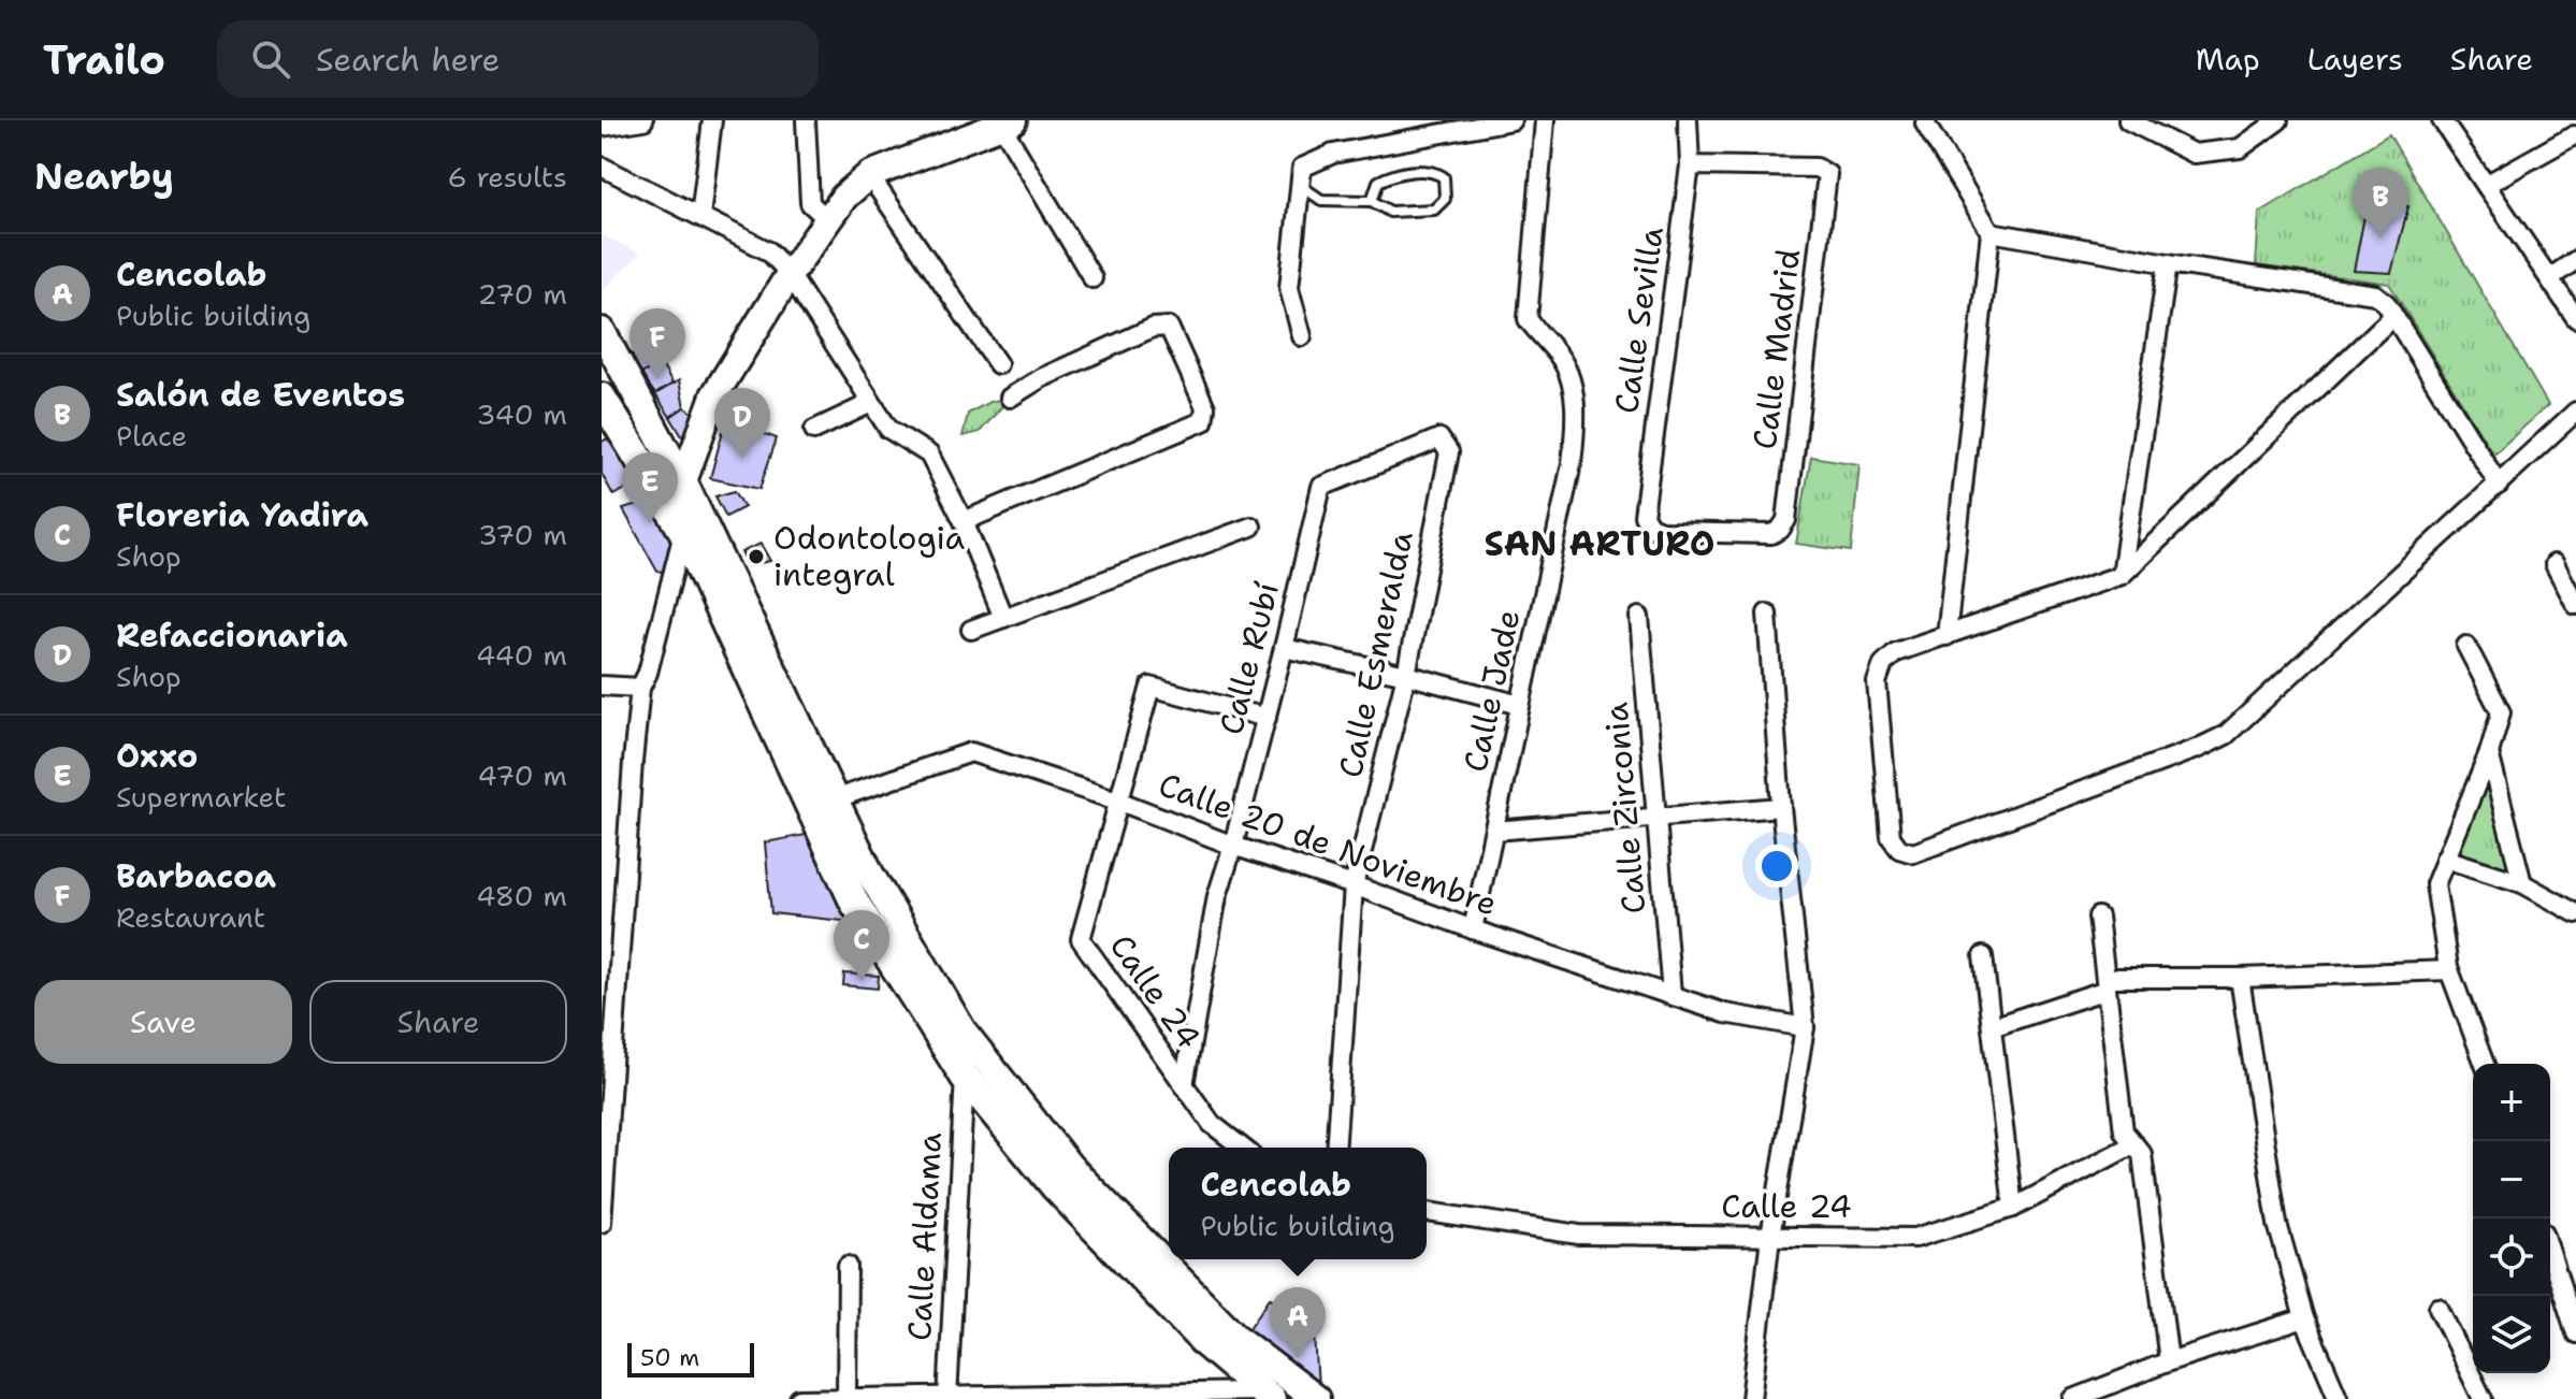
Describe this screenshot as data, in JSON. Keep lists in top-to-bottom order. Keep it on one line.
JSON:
{"streets":{"street":["Calle Sevilla","Calle Madrid","Calle Esmeralda","Calle Rubí","Calle Jade","Calle Zirconia","Calle 20 de Noviembre","Calle 24","Calle Aldama"]},"crossings":[["Calle Sevilla","Calle Madrid"],["Calle Esmeralda","Calle Rubí"],["Calle Esmeralda","Calle 20 de Noviembre"],["Calle Rubí","Calle 20 de Noviembre"],["Calle Rubí","Calle 24"],["Calle Jade","Calle 20 de Noviembre"],["Calle Zirconia","Calle 20 de Noviembre"],["Calle 20 de Noviembre","Calle 24"]],"districts":["SAN ARTURO"],"places":["Odontologia integral"],"scale_bar":"50 m","page":{"header":"Trailo","search":"Search here","nav":["Map","Layers","Share"],"heading":["Nearby","6 results"],"pins":["B","F","D","E","C","A"],"list":[{"mark":"A","name":"Cencolab","note":"Public building","value":"270 m"},{"mark":"B","name":"Salón de Eventos","note":"Place","value":"340 m"},{"mark":"C","name":"Floreria Yadira","note":"Shop","value":"370 m"},{"mark":"D","name":"Refaccionaria","note":"Shop","value":"440 m"},{"mark":"E","name":"Oxxo","note":"Supermarket","value":"470 m"},{"mark":"F","name":"Barbacoa","note":"Restaurant","value":"480 m"}],"buttons":["Save","Share"],"map_buttons":["+","−"],"popup":["Cencolab","Public building"],"scale":"50 m"}}
